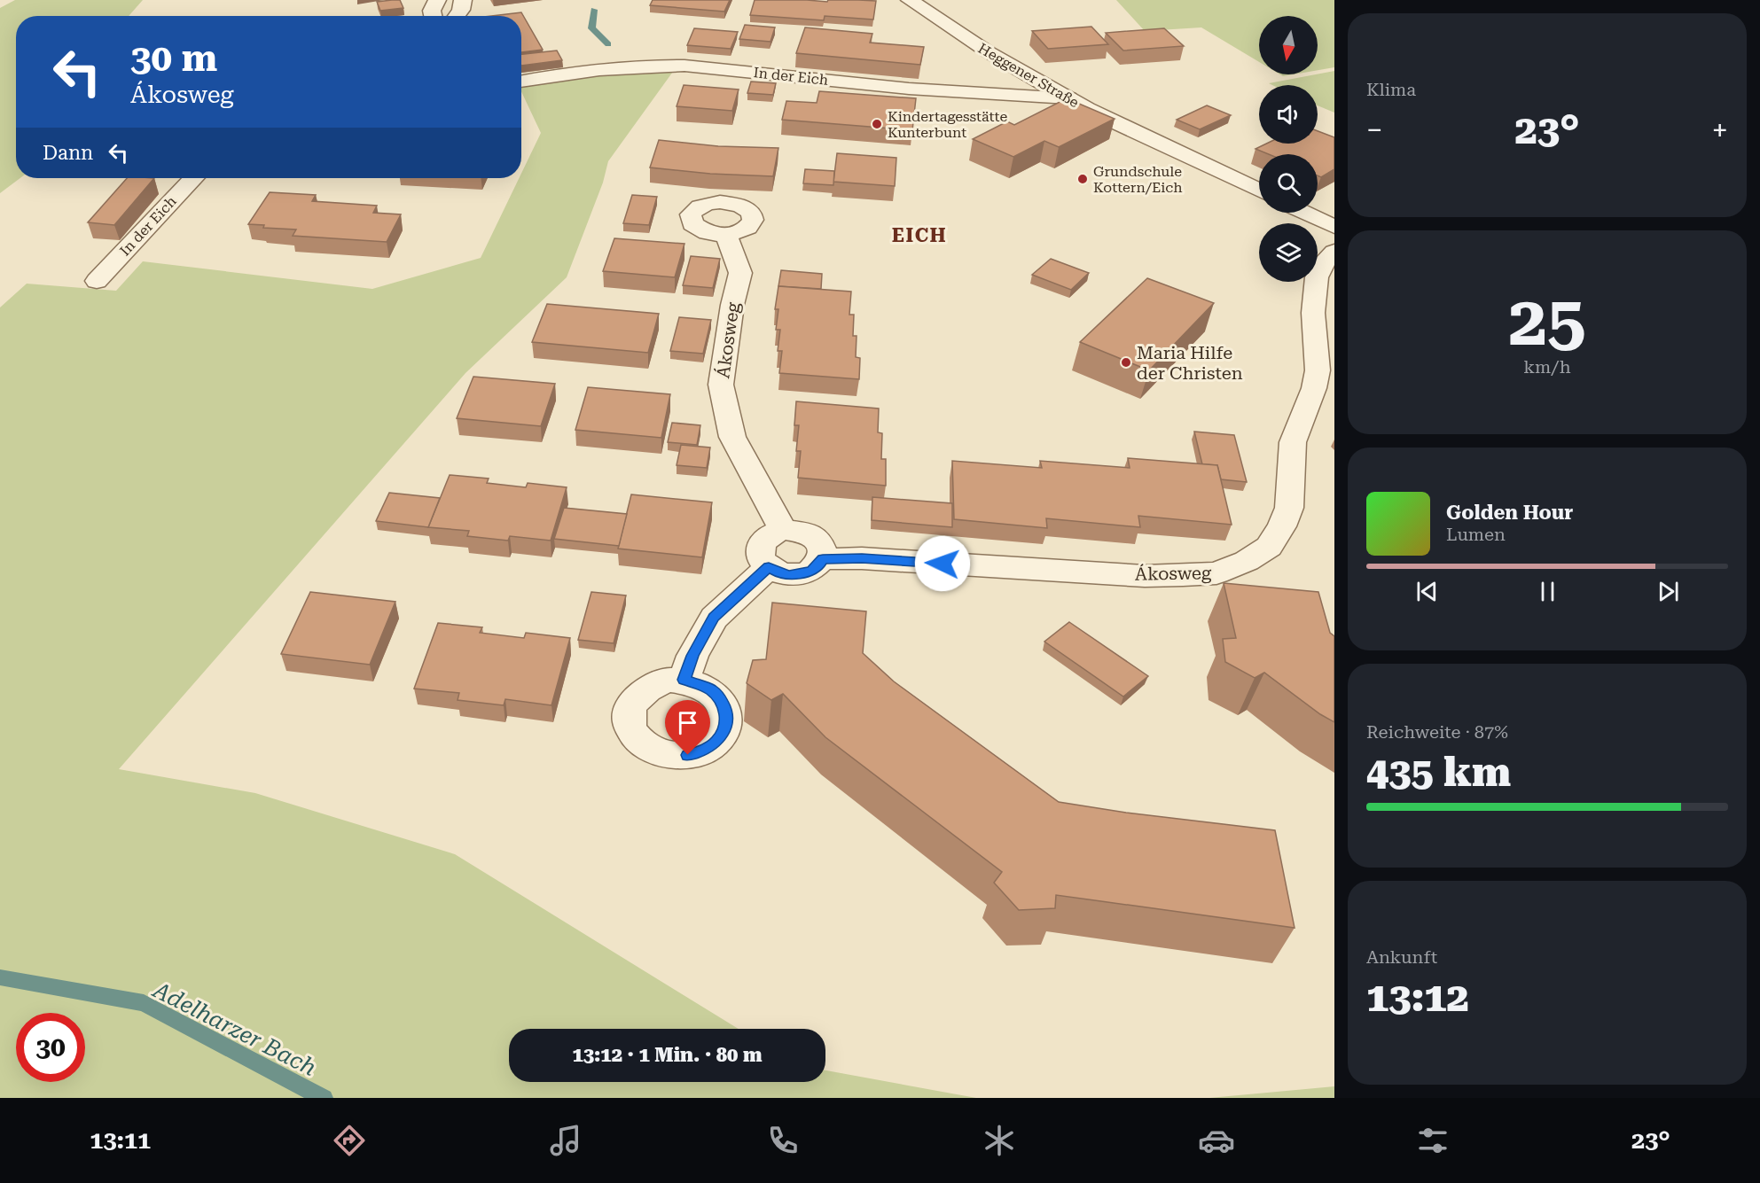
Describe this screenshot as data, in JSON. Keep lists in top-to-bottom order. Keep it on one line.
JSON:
{"streets":{"street":["Heggener Straße","In der Eich","Ákosweg"]},"crossings":[["Heggener Straße","In der Eich"]],"districts":["EICH"],"water":["Adelharzer Bach"],"places":["Kindertagesstätte Kunterbunt","Grundschule Kottern/Eich","Maria Hilfe der Christen"],"north":"bottom","page":{"tile":["Klima",["25","km/h"],["Reichweite · 87%","435 km"],["Ankunft","13:12"]],"turn":["30 m","Ákosweg"],"heat":["−","23°","+"],"then":"Dann","song":["Golden Hour","Lumen"],"limit":"30","trip":"13:12 · 1 Min. · 80 m","tabs":["13:11","23°"]}}
